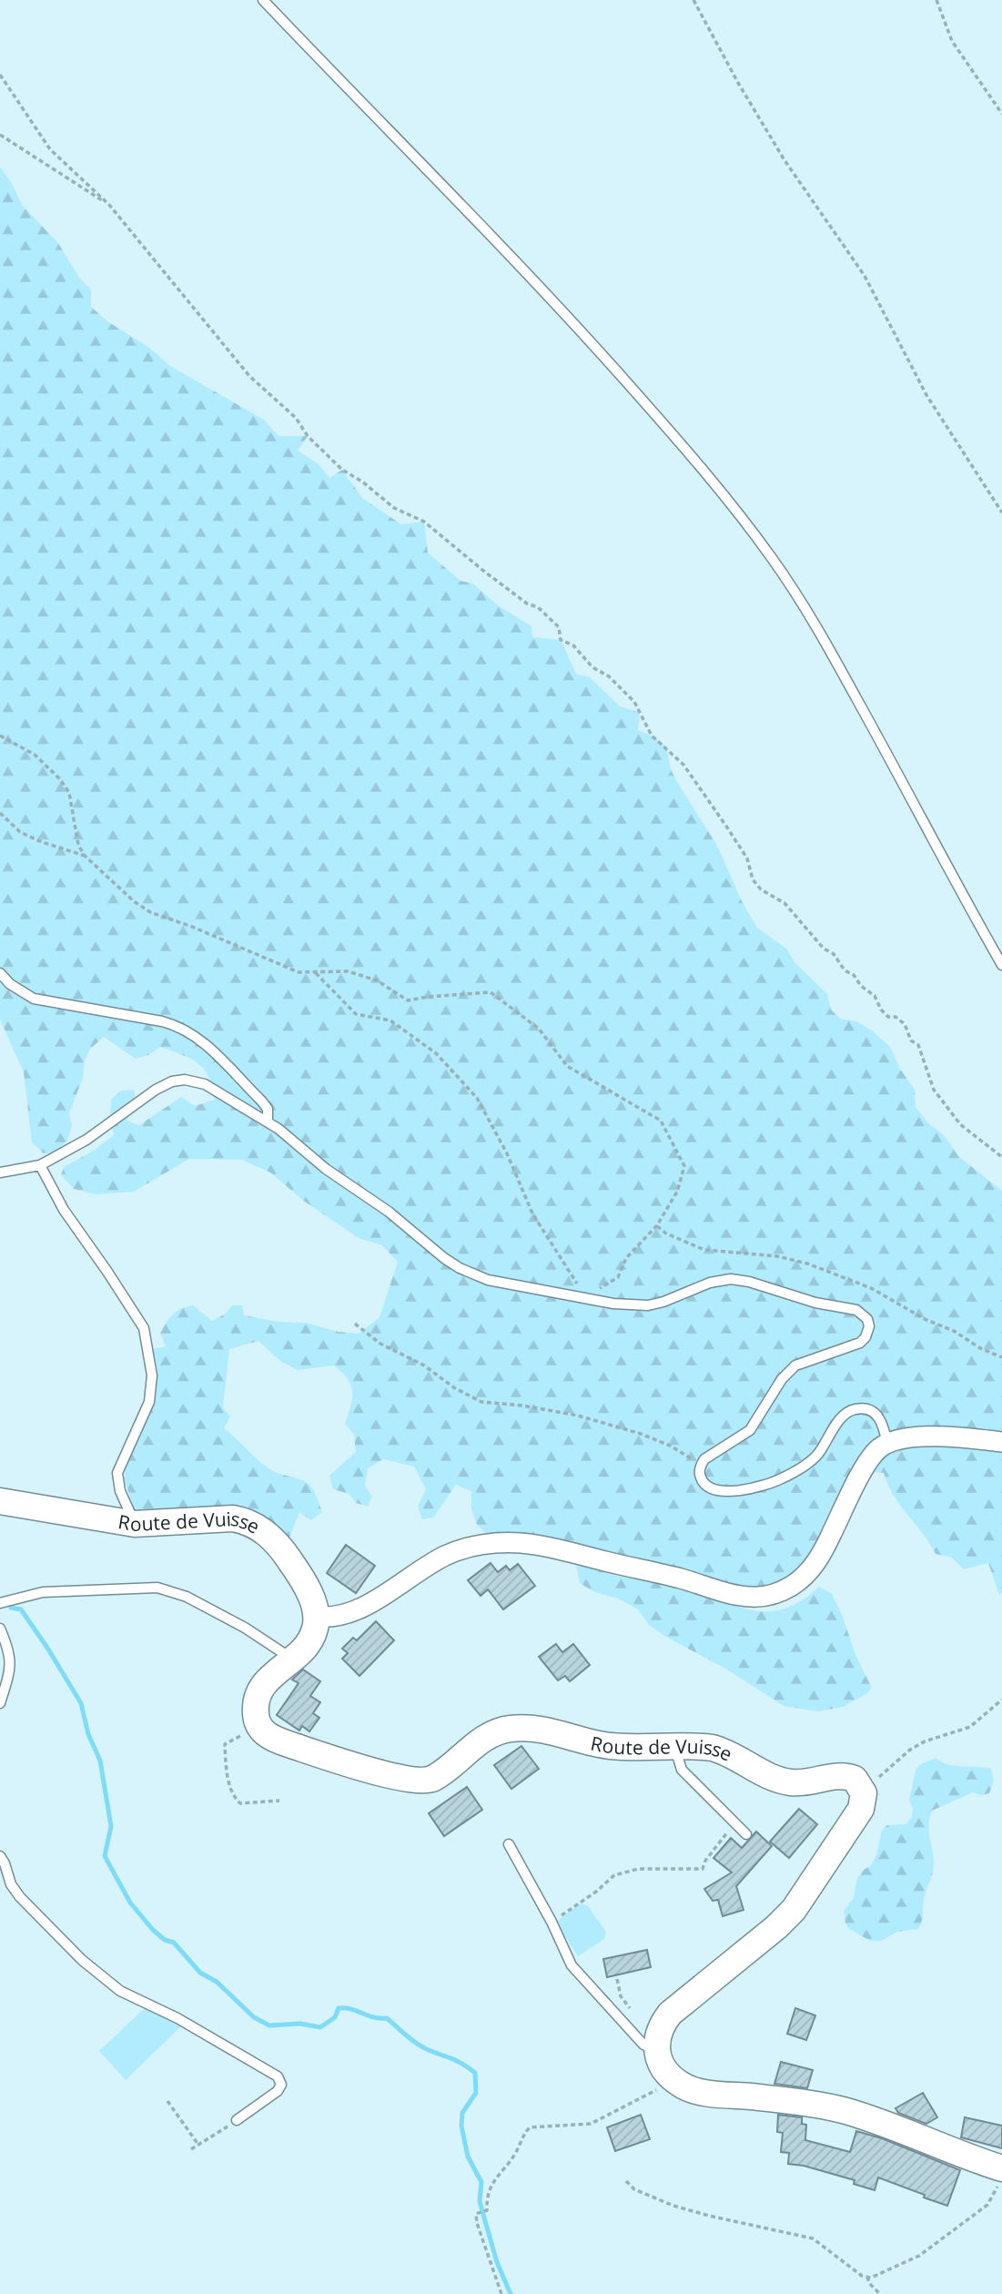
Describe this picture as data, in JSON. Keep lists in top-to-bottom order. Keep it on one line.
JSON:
{"streets":{"street":["Route de Vuisse"]}}
